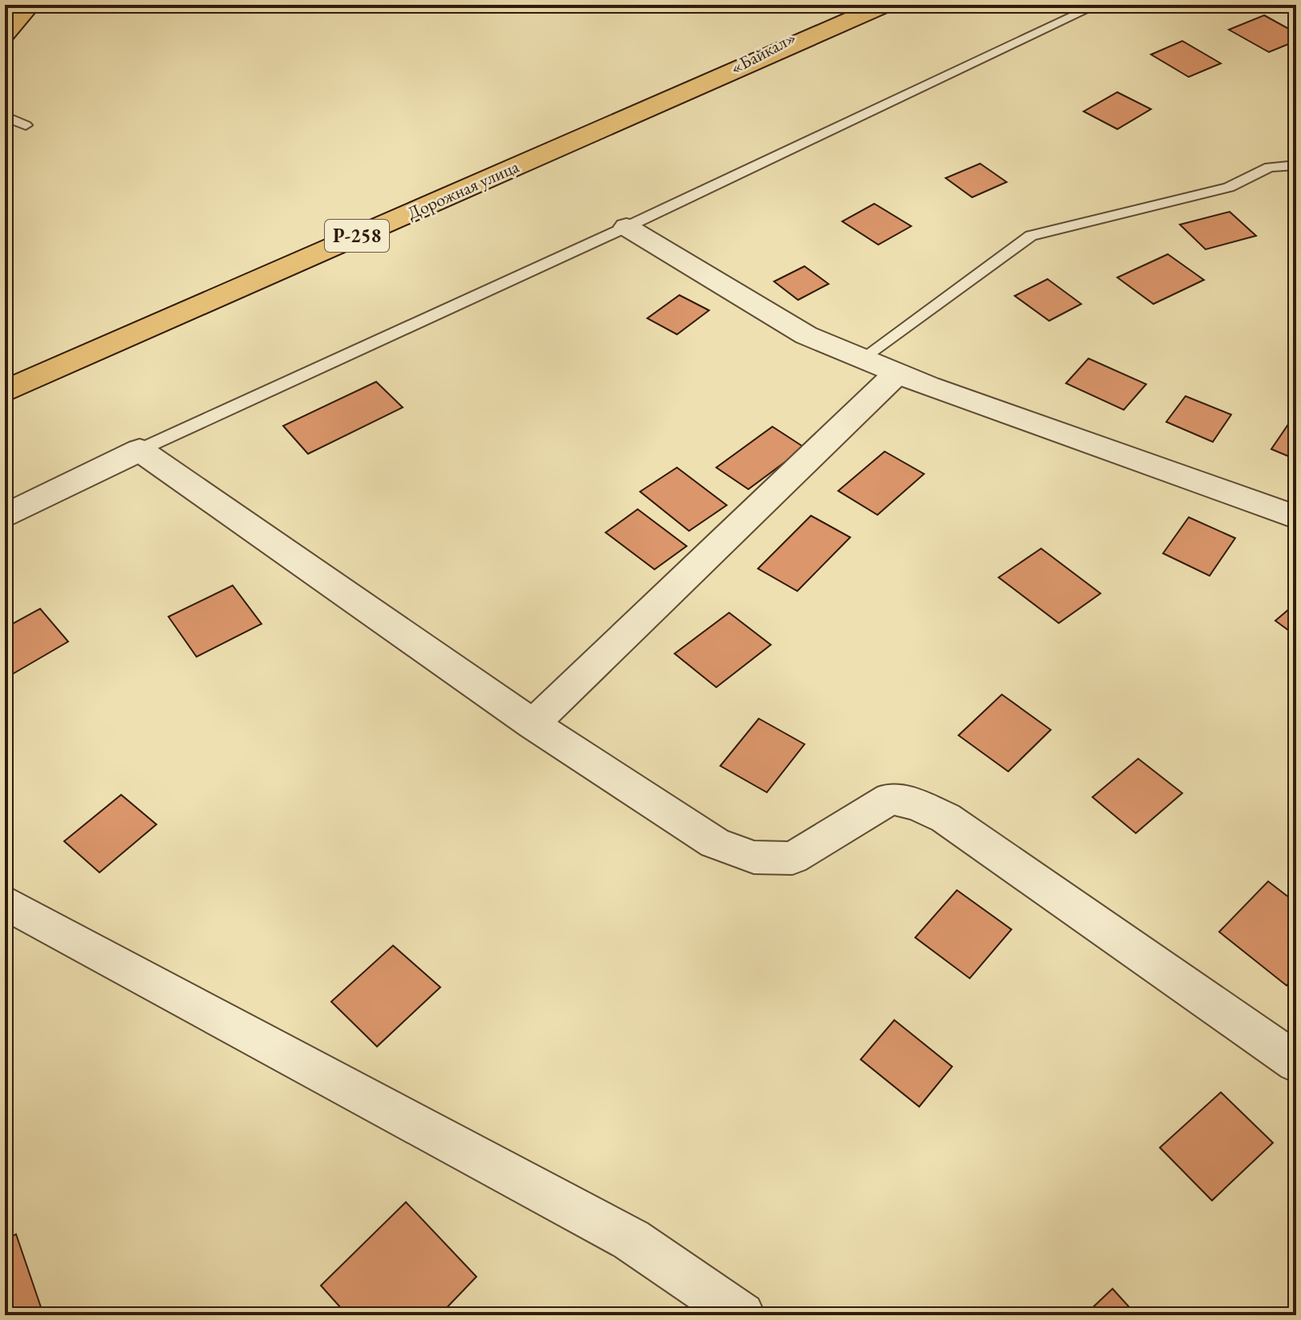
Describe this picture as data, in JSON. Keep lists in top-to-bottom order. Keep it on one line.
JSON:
{"streets":{"main road":["«Байкал»","Дорожная улица","Р-258"]},"crossings":[["«Байкал»","Дорожная улица"]]}
